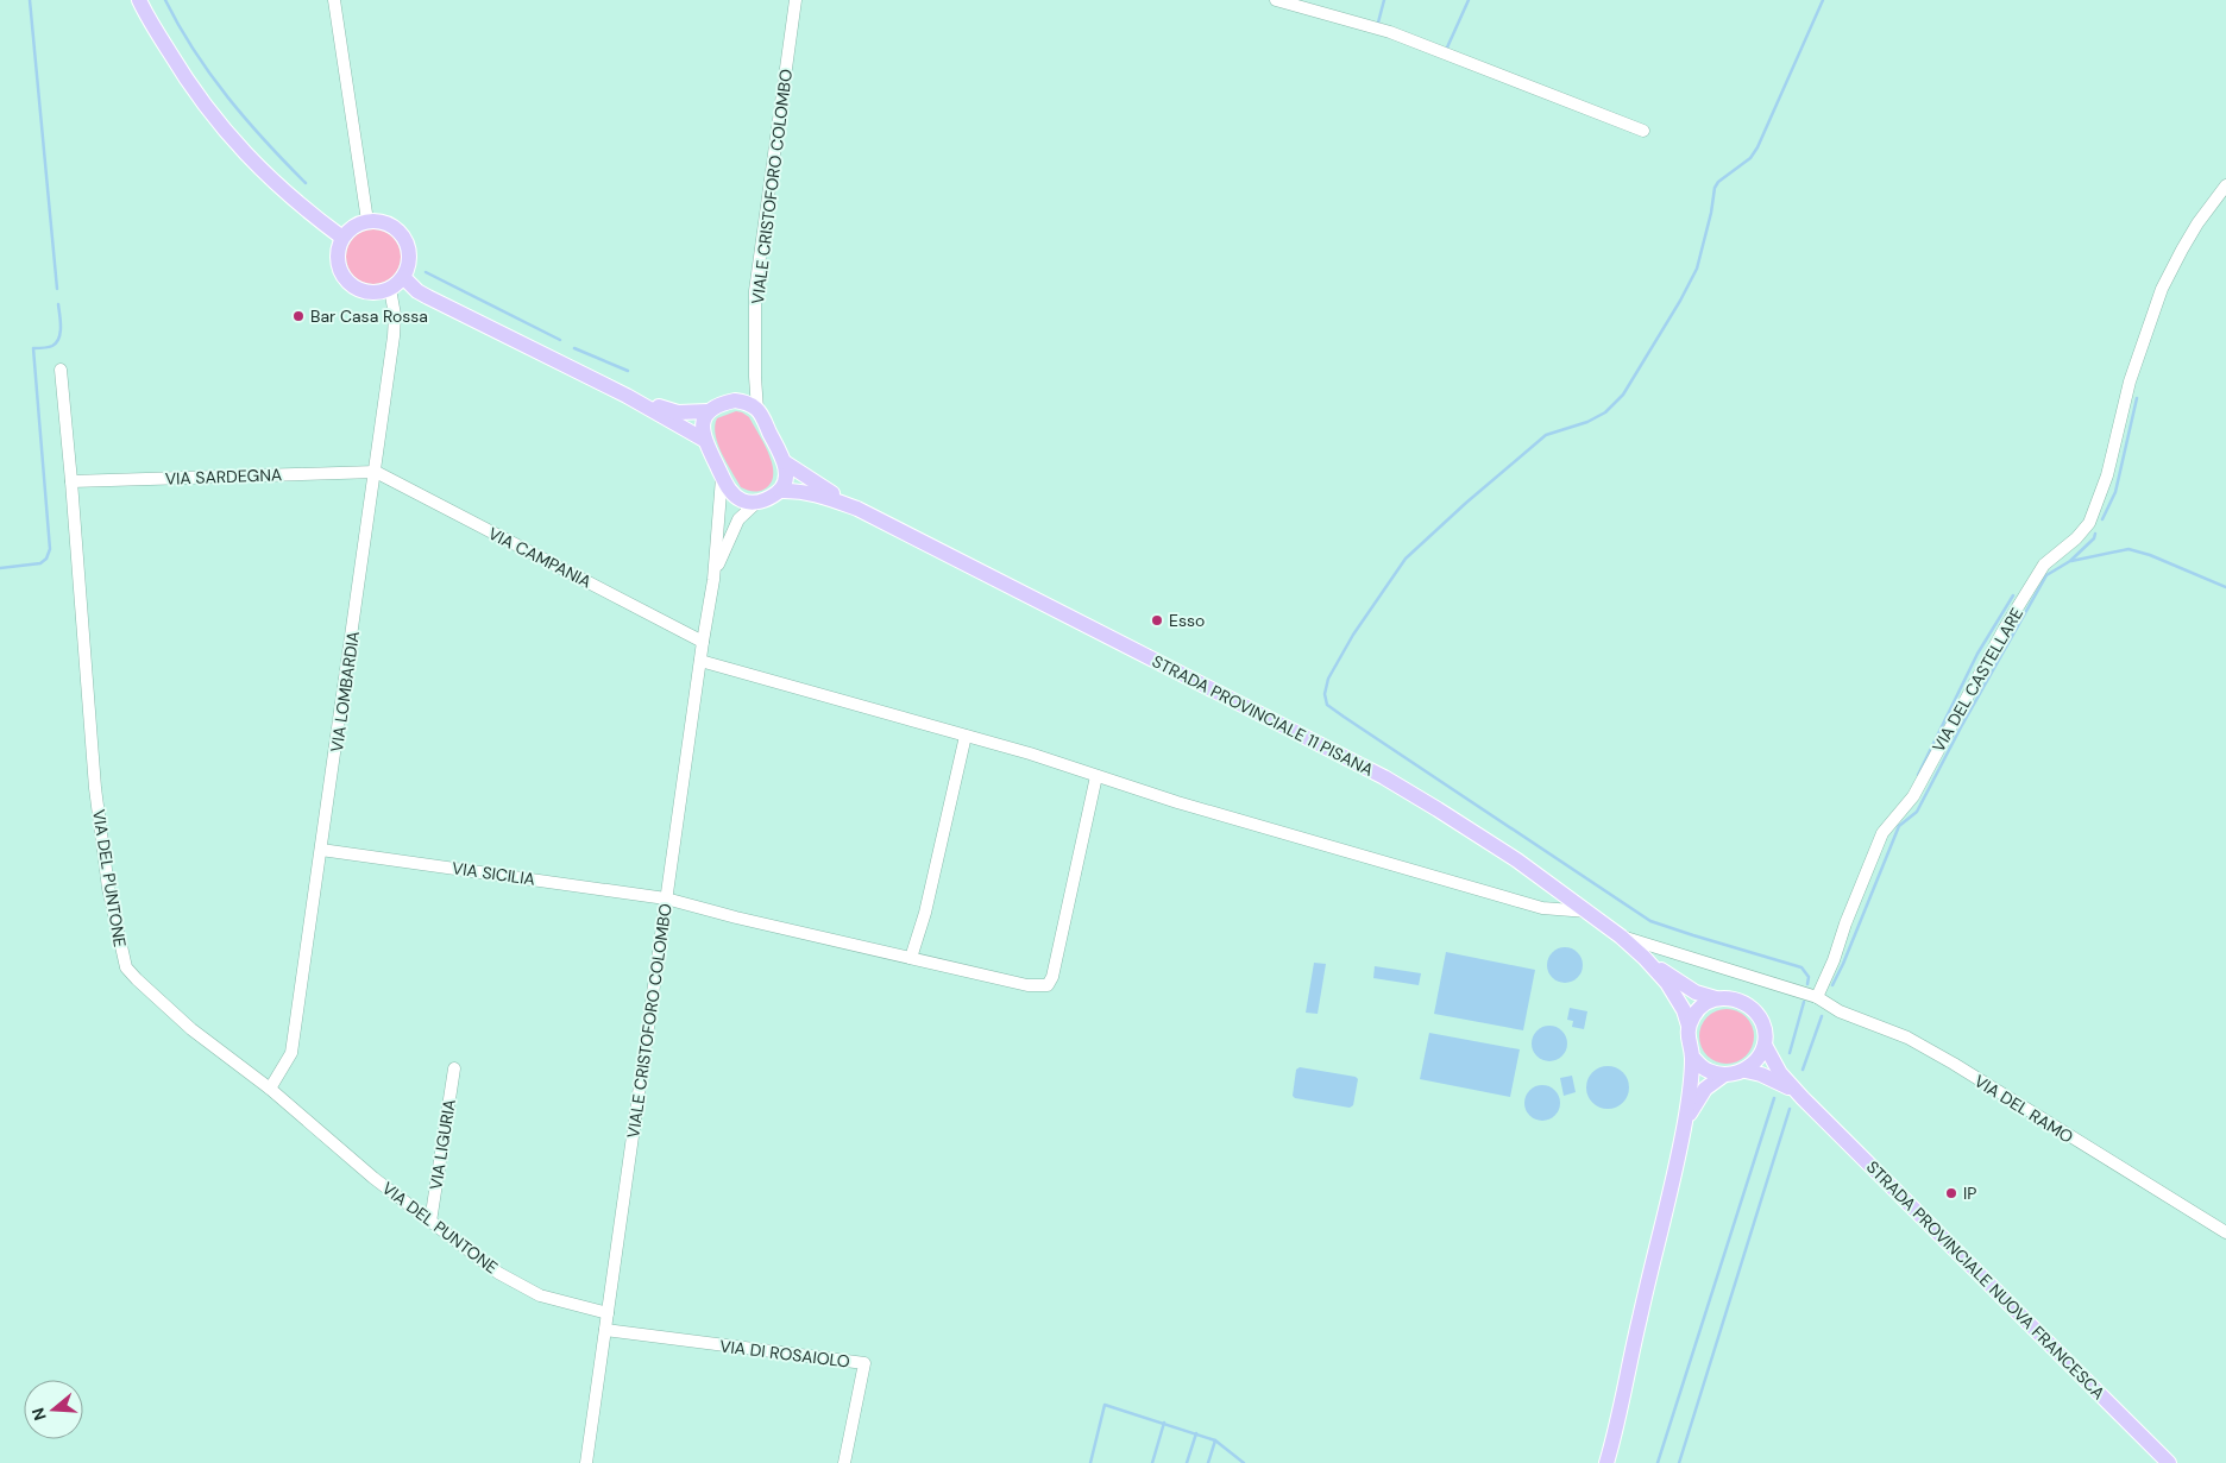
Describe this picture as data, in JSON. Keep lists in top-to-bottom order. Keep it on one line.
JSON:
{"streets":{"main road":["STRADA PROVINCIALE 11 PISANA","STRADA PROVINCIALE NUOVA FRANCESCA"],"street":["VIALE CRISTOFORO COLOMBO","VIA SARDEGNA","VIA CAMPANIA","VIA DEL CASTELLARE","VIA LOMBARDIA","VIA SICILIA","VIA DEL PUNTONE","VIA DEL RAMO","VIA LIGURIA","VIA DI ROSAIOLO"]},"crossings":[["VIALE CRISTOFORO COLOMBO","VIA CAMPANIA"],["VIALE CRISTOFORO COLOMBO","STRADA PROVINCIALE 11 PISANA"],["VIALE CRISTOFORO COLOMBO","VIA SICILIA"],["VIALE CRISTOFORO COLOMBO","VIA DEL PUNTONE"],["VIALE CRISTOFORO COLOMBO","VIA DI ROSAIOLO"],["VIA SARDEGNA","VIA CAMPANIA"],["VIA SARDEGNA","VIA LOMBARDIA"],["VIA SARDEGNA","VIA DEL PUNTONE"],["VIA CAMPANIA","VIA LOMBARDIA"],["VIA DEL CASTELLARE","VIA DEL RAMO"],["VIA LOMBARDIA","VIA SICILIA"],["VIA LOMBARDIA","VIA DEL PUNTONE"],["STRADA PROVINCIALE 11 PISANA","STRADA PROVINCIALE NUOVA FRANCESCA"],["VIA DEL PUNTONE","VIA LIGURIA"]],"places":["Bar Casa Rossa","Esso","IP"],"north":"left"}
